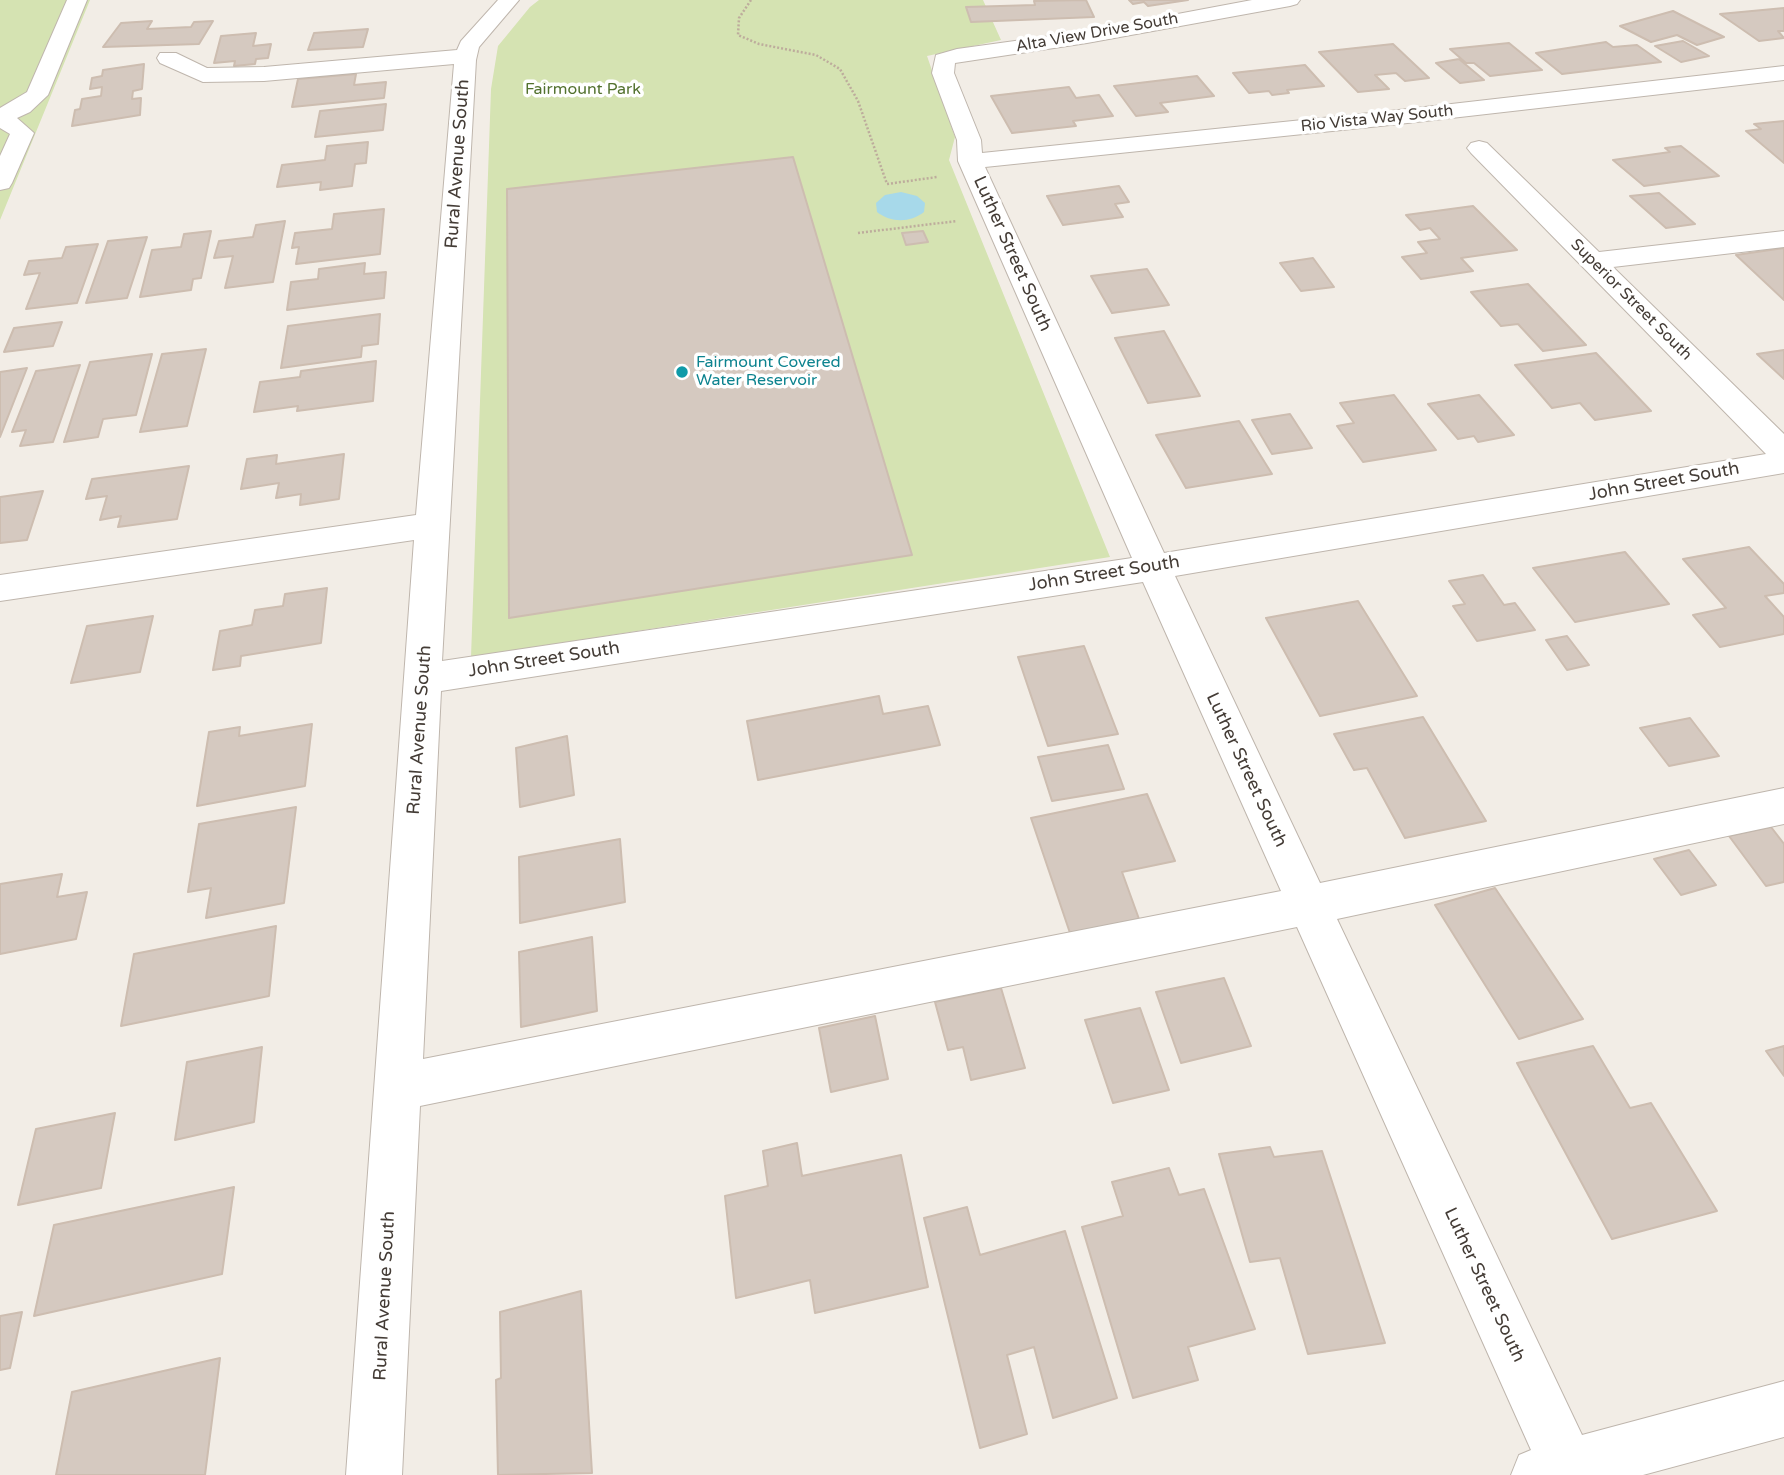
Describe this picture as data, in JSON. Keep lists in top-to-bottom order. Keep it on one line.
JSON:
{"streets":{"street":["Alta View Drive South","Rio Vista Way South","Rural Avenue South","Luther Street South","Superior Street South","John Street South"]},"crossings":[["Alta View Drive South","Luther Street South"],["Rio Vista Way South","Luther Street South"],["Rural Avenue South","John Street South"],["Luther Street South","John Street South"]],"parks":["Fairmount Park"],"places":["Fairmount Covered Water Reservoir"]}
